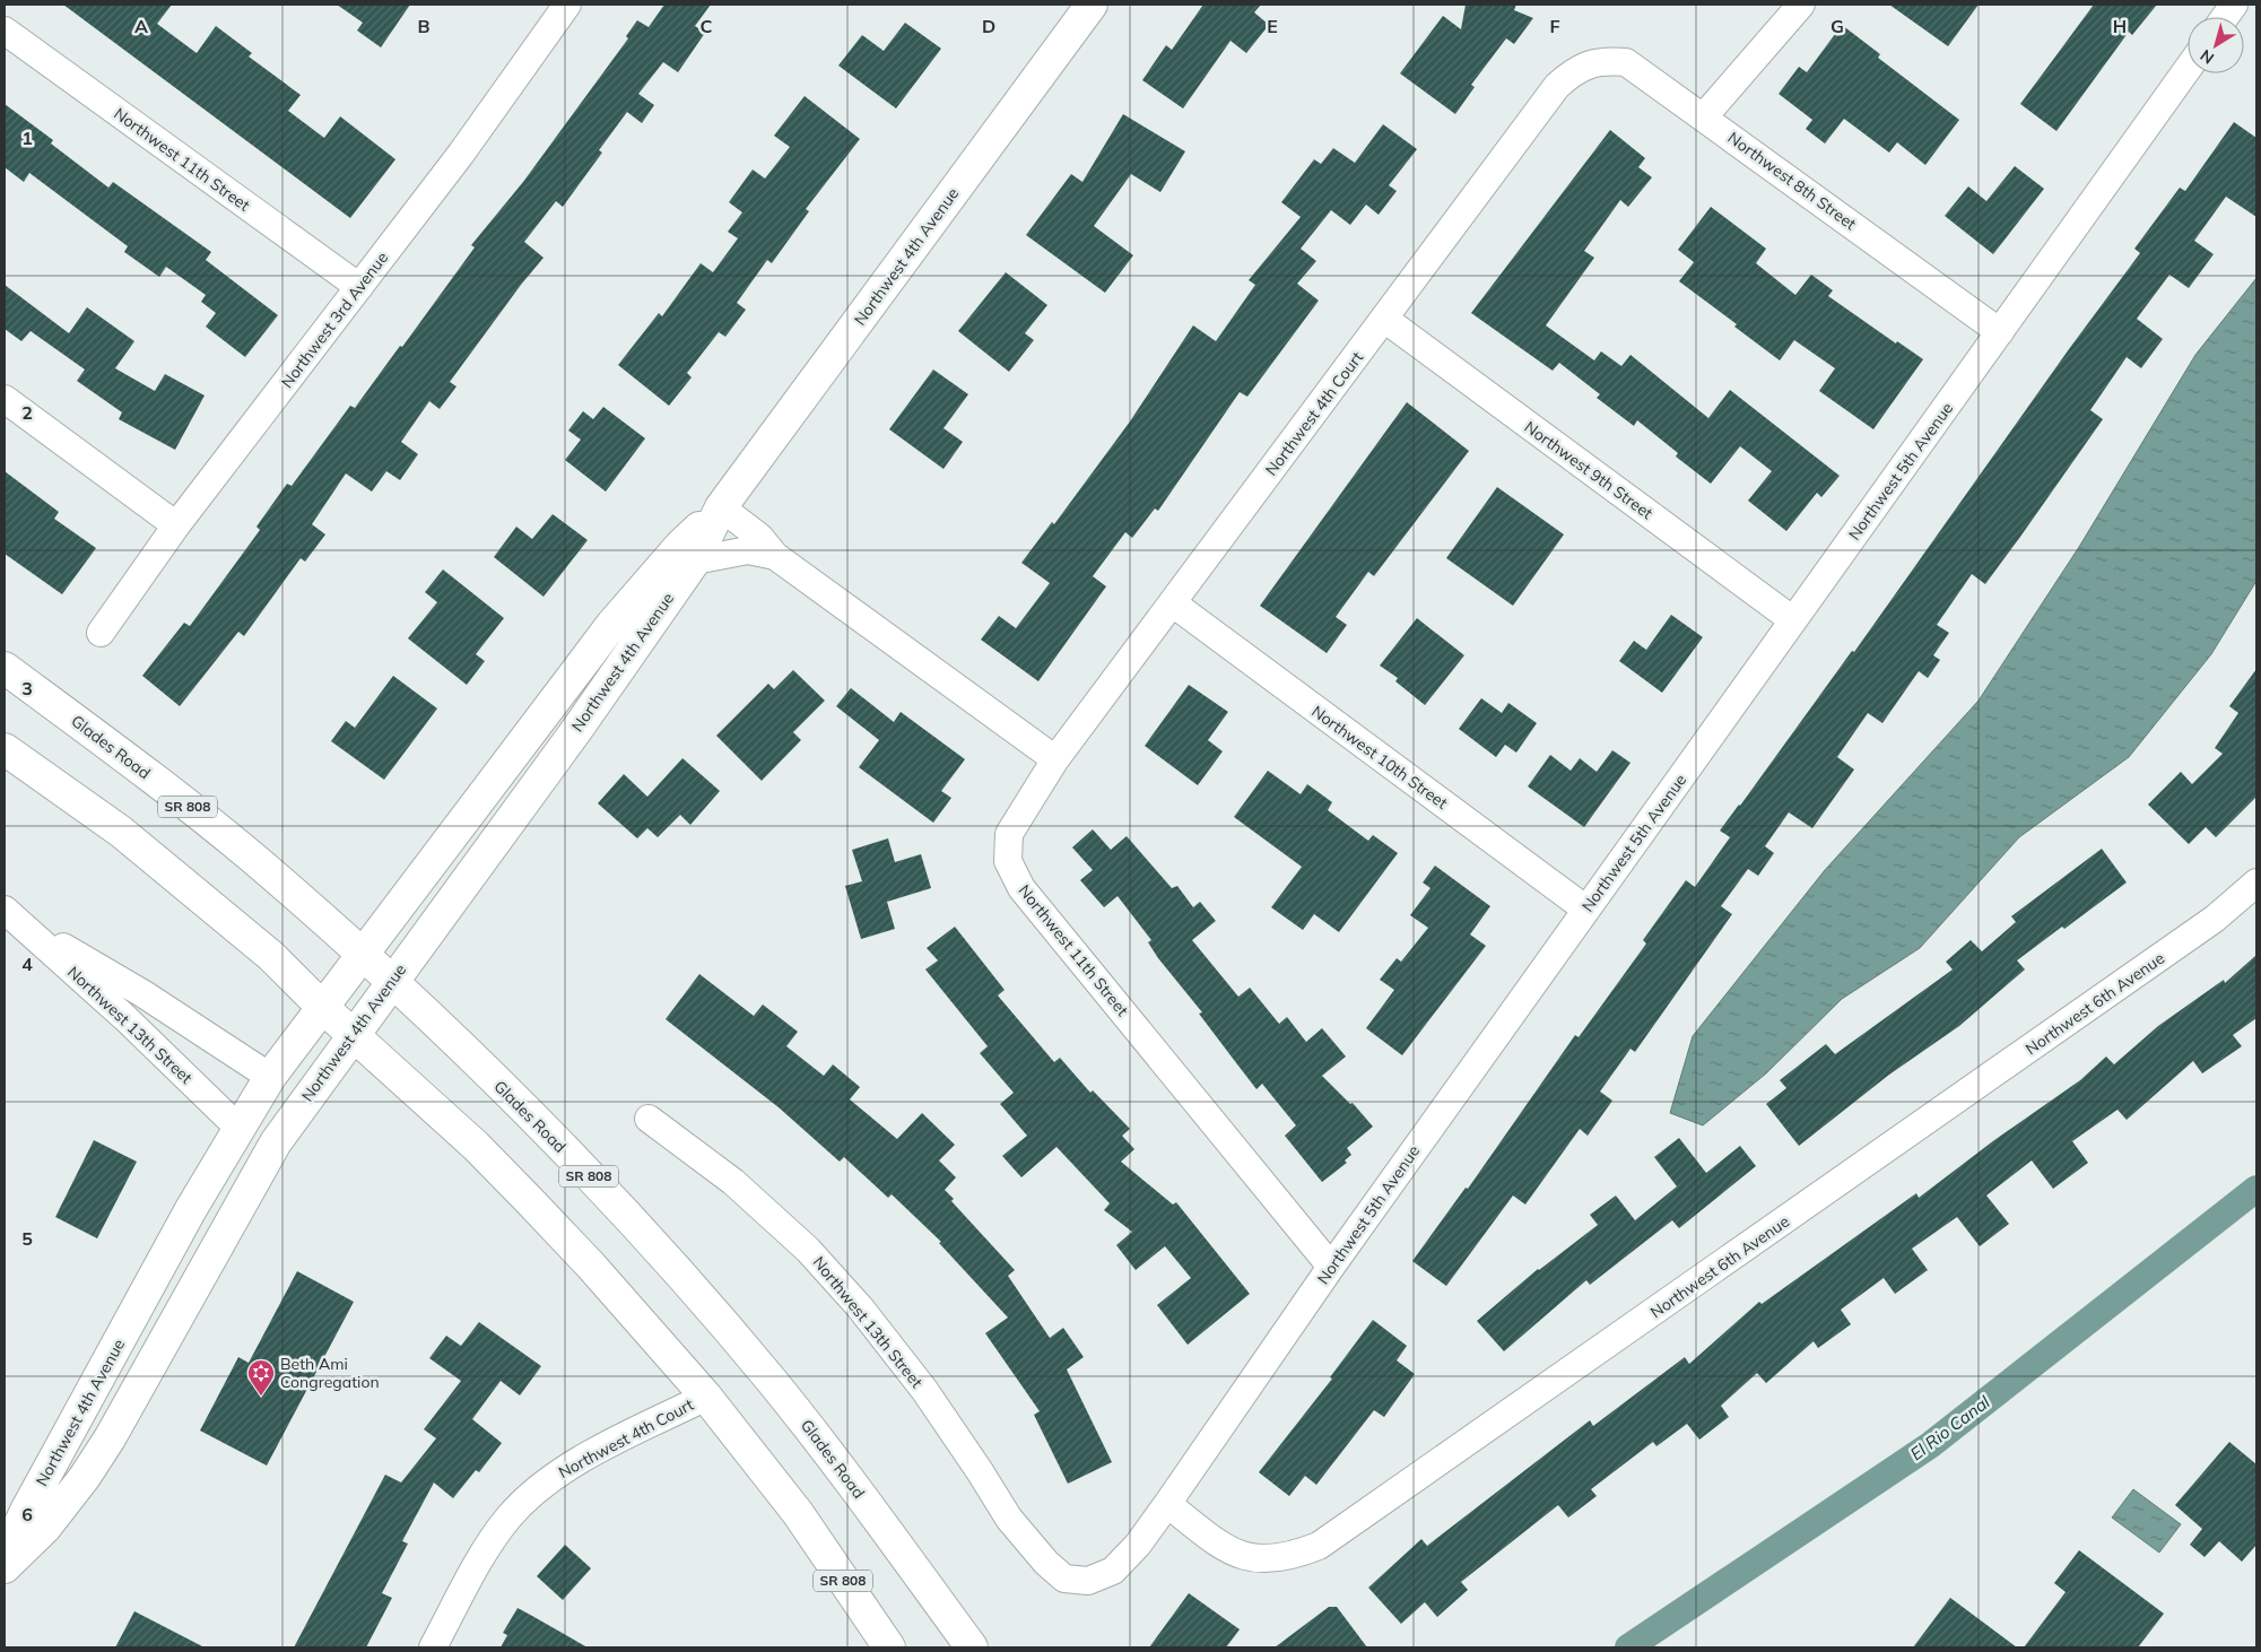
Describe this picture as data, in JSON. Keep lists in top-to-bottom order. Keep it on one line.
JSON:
{"streets":{"street":["Northwest 11th Street","Northwest 8th Street","Northwest 4th Avenue","Northwest 3rd Avenue","Northwest 4th Court","Northwest 9th Street","Northwest 5th Avenue","Glades Road","Northwest 10th Street","SR 808","Northwest 6th Avenue","Northwest 13th Street"]},"crossings":[["Northwest 11th Street","Northwest 3rd Avenue"],["Northwest 11th Street","Northwest 4th Court"],["Northwest 11th Street","Northwest 5th Avenue"],["Northwest 8th Street","Northwest 4th Court"],["Northwest 8th Street","Northwest 5th Avenue"],["Northwest 4th Avenue","Glades Road"],["Northwest 4th Avenue","SR 808"],["Northwest 4th Avenue","Northwest 13th Street"],["Northwest 4th Court","Northwest 9th Street"],["Northwest 4th Court","Northwest 10th Street"],["Northwest 4th Court","SR 808"],["Northwest 9th Street","Northwest 5th Avenue"],["Northwest 5th Avenue","Northwest 10th Street"],["Northwest 5th Avenue","Northwest 6th Avenue"],["Northwest 5th Avenue","Northwest 13th Street"]],"water":["El Rio Canal"],"places":{"synagogue":["Beth Ami Congregation"]},"north":"bottom left","grid":{"columns":["A","B","C","D","E","F","G","H"],"rows":["1","2","3","4","5","6"]}}
